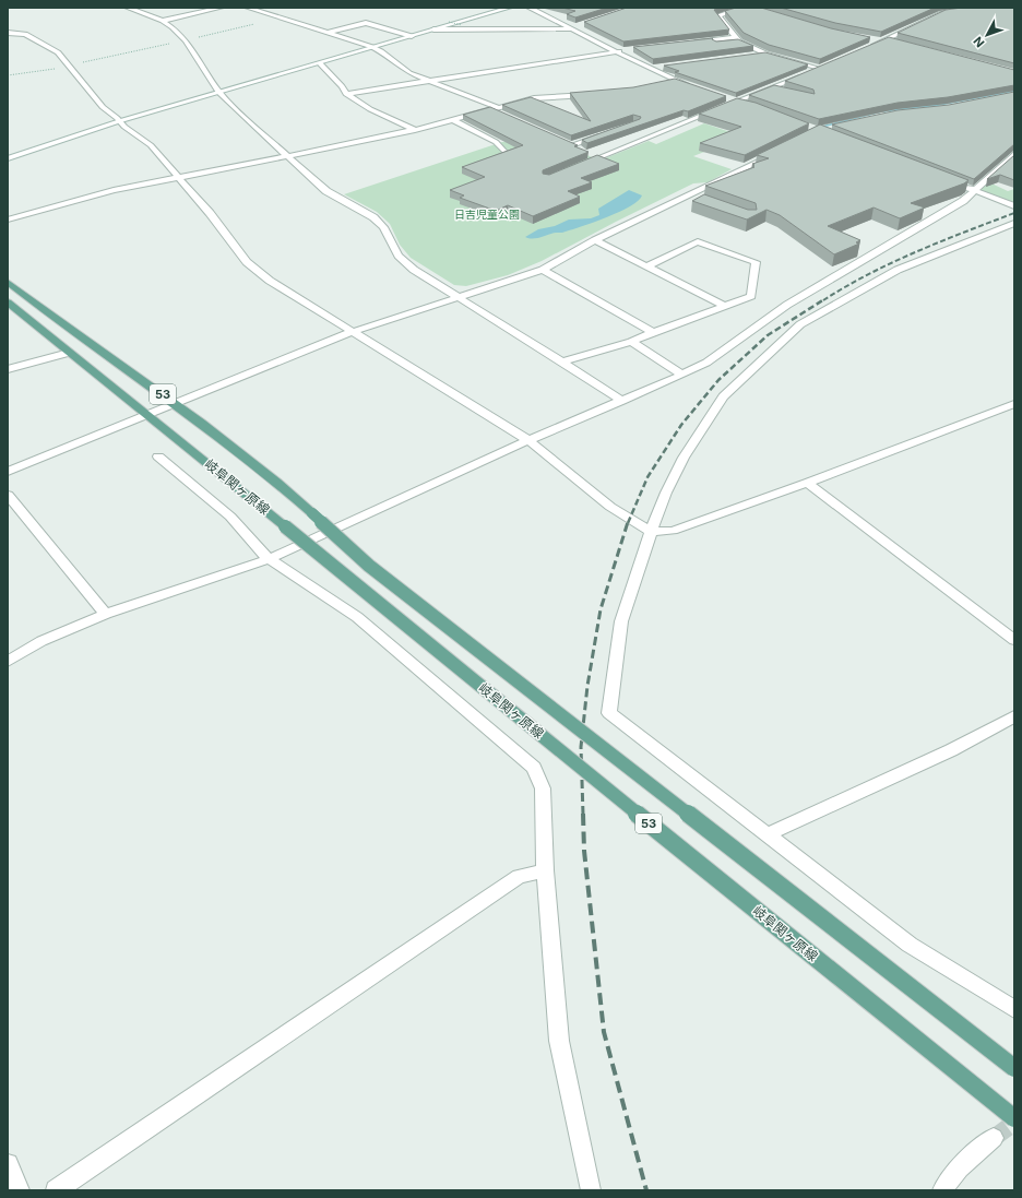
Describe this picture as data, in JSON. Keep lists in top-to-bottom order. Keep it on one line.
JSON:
{"streets":{"main road":["53","岐阜関ヶ原線"]},"parks":["日吉児童公園"],"north":"bottom left"}
